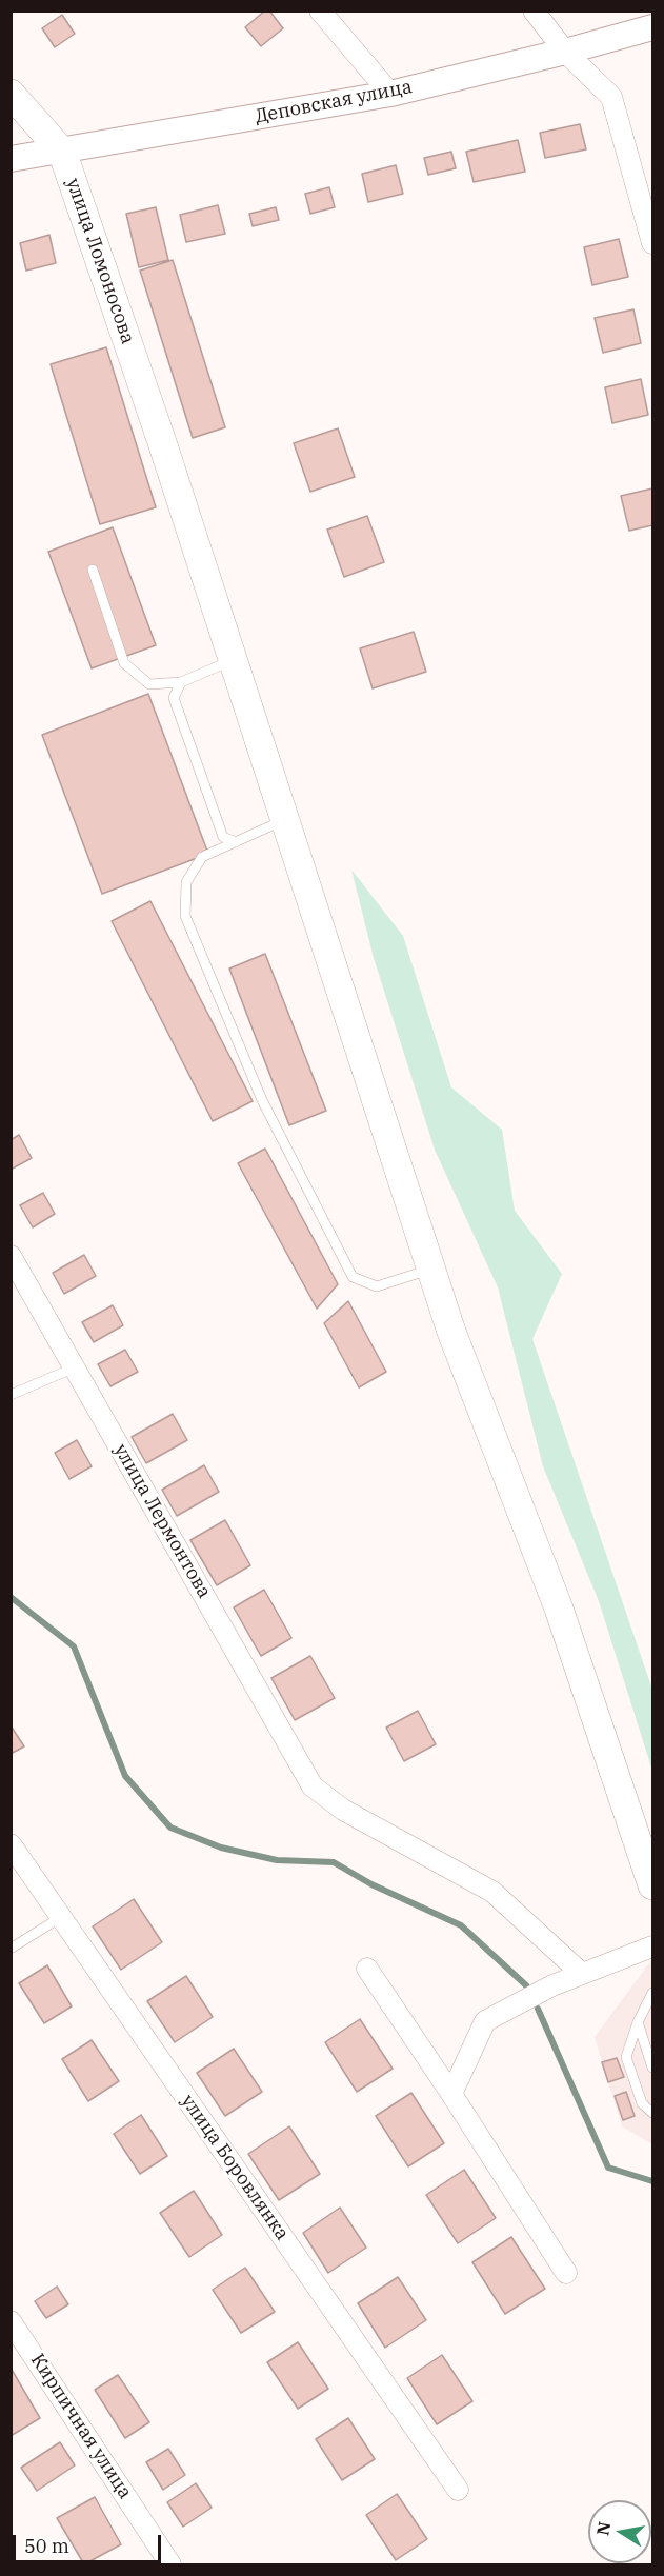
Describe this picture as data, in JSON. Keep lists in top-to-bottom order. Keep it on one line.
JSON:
{"streets":{"main road":["улица Ломоносова"],"street":["Деповская улица","улица Лермонтова","улица Боровлянка","Кирпичная улица"]},"crossings":[["Деповская улица","улица Ломоносова"]],"scale_bar":"50 m","north":"left"}
